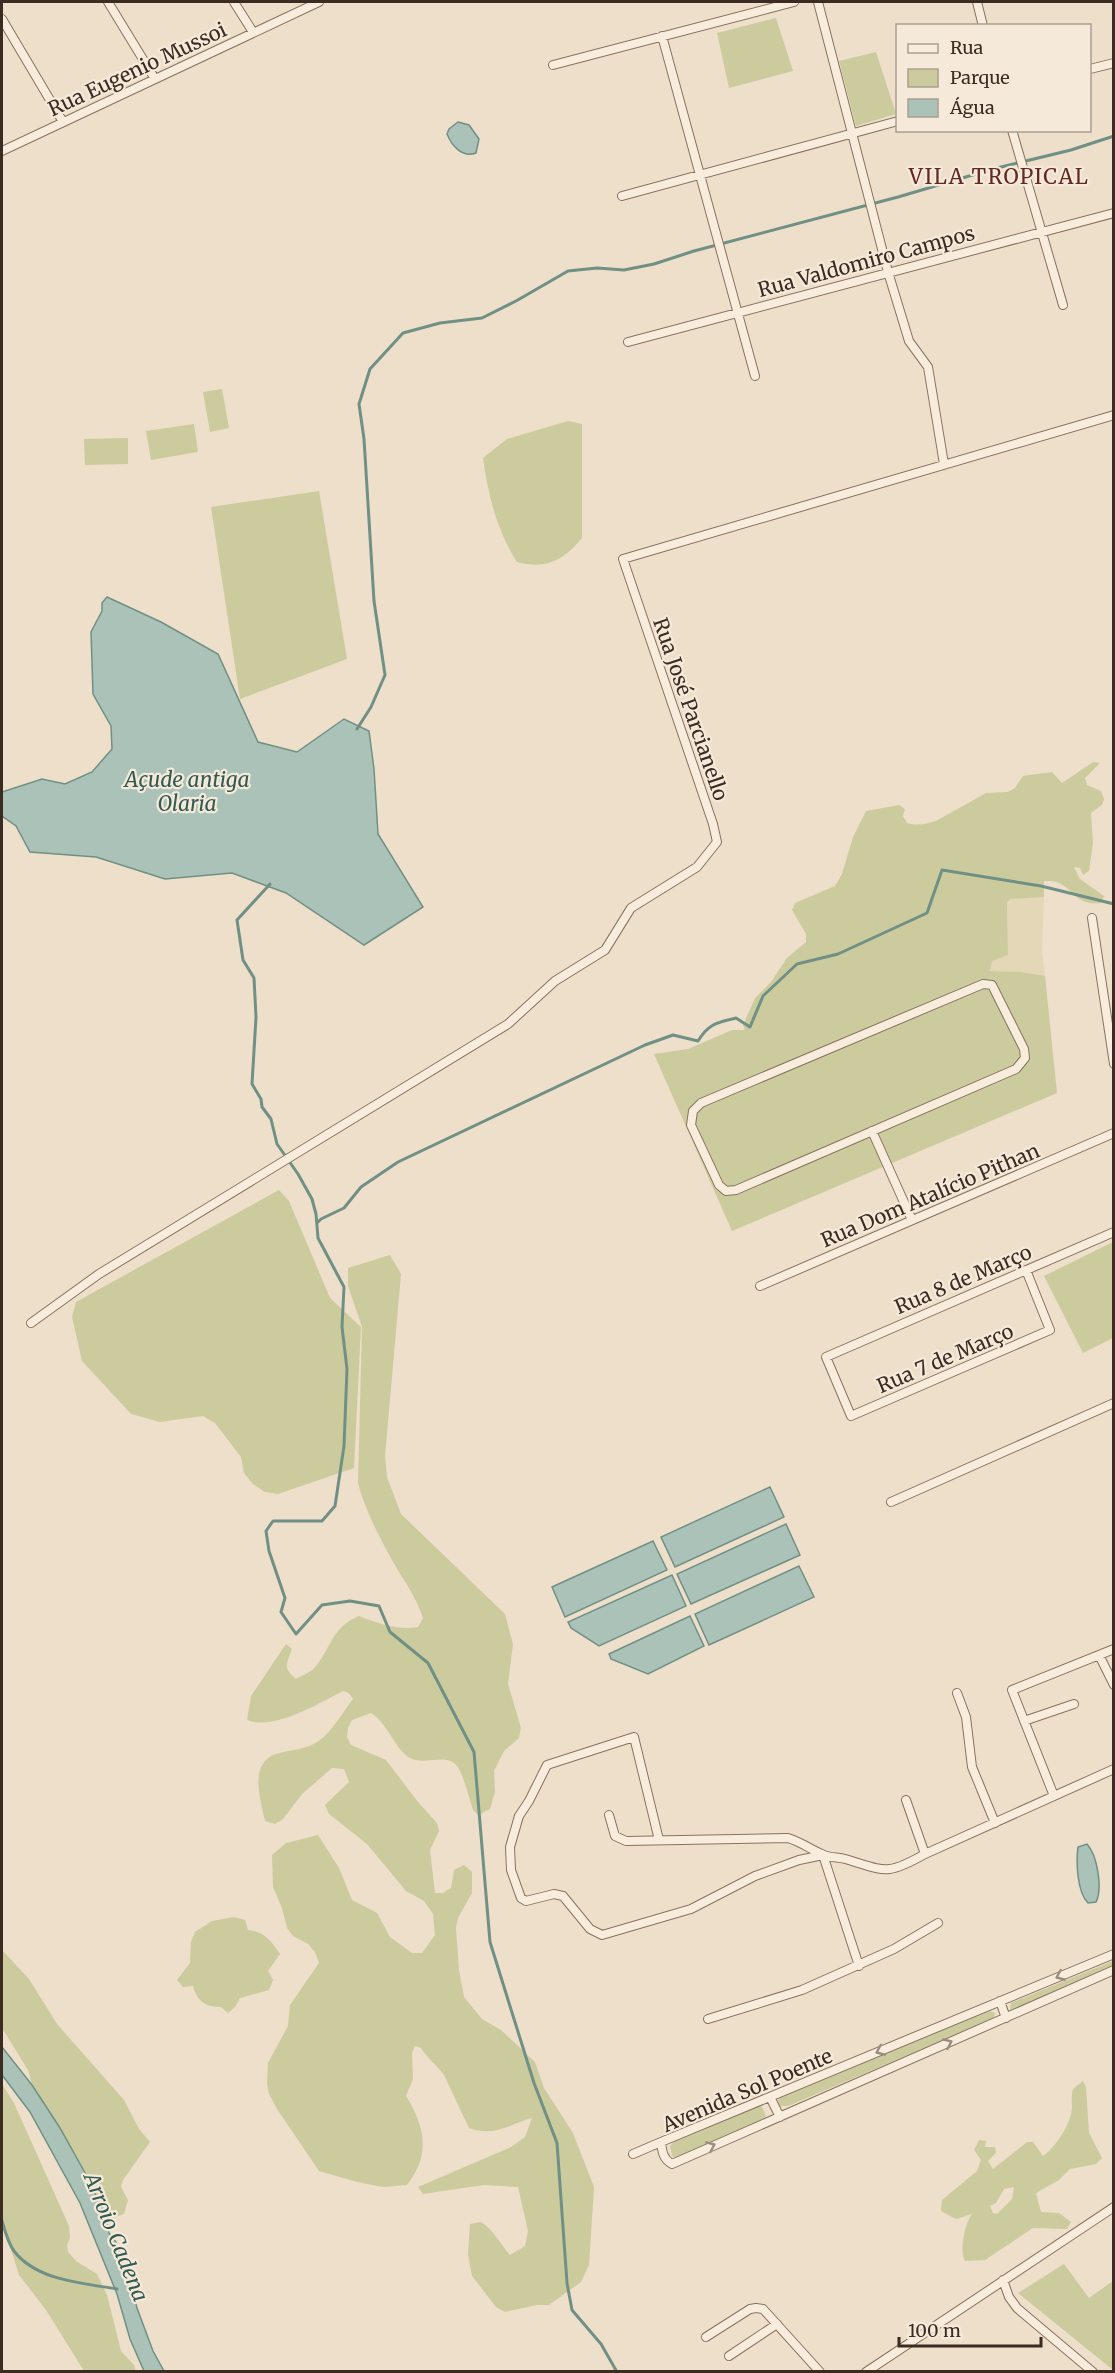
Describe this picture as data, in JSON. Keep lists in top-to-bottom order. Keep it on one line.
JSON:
{"streets":{"street":["Rua Eugenio Mussoi","Rua Valdomiro Campos","Rua José Parcianello","Rua Dom Atalício Pithan","Rua 8 de Março","Rua 7 de Março","Avenida Sol Poente"]},"crossings":[["Rua 8 de Março","Rua 7 de Março"]],"districts":["VILA TROPICAL"],"water":["Açude antiga Olaria","Arroio Cadena"],"legend":["Rua","Parque","Água"],"scale_bar":"100 m"}
